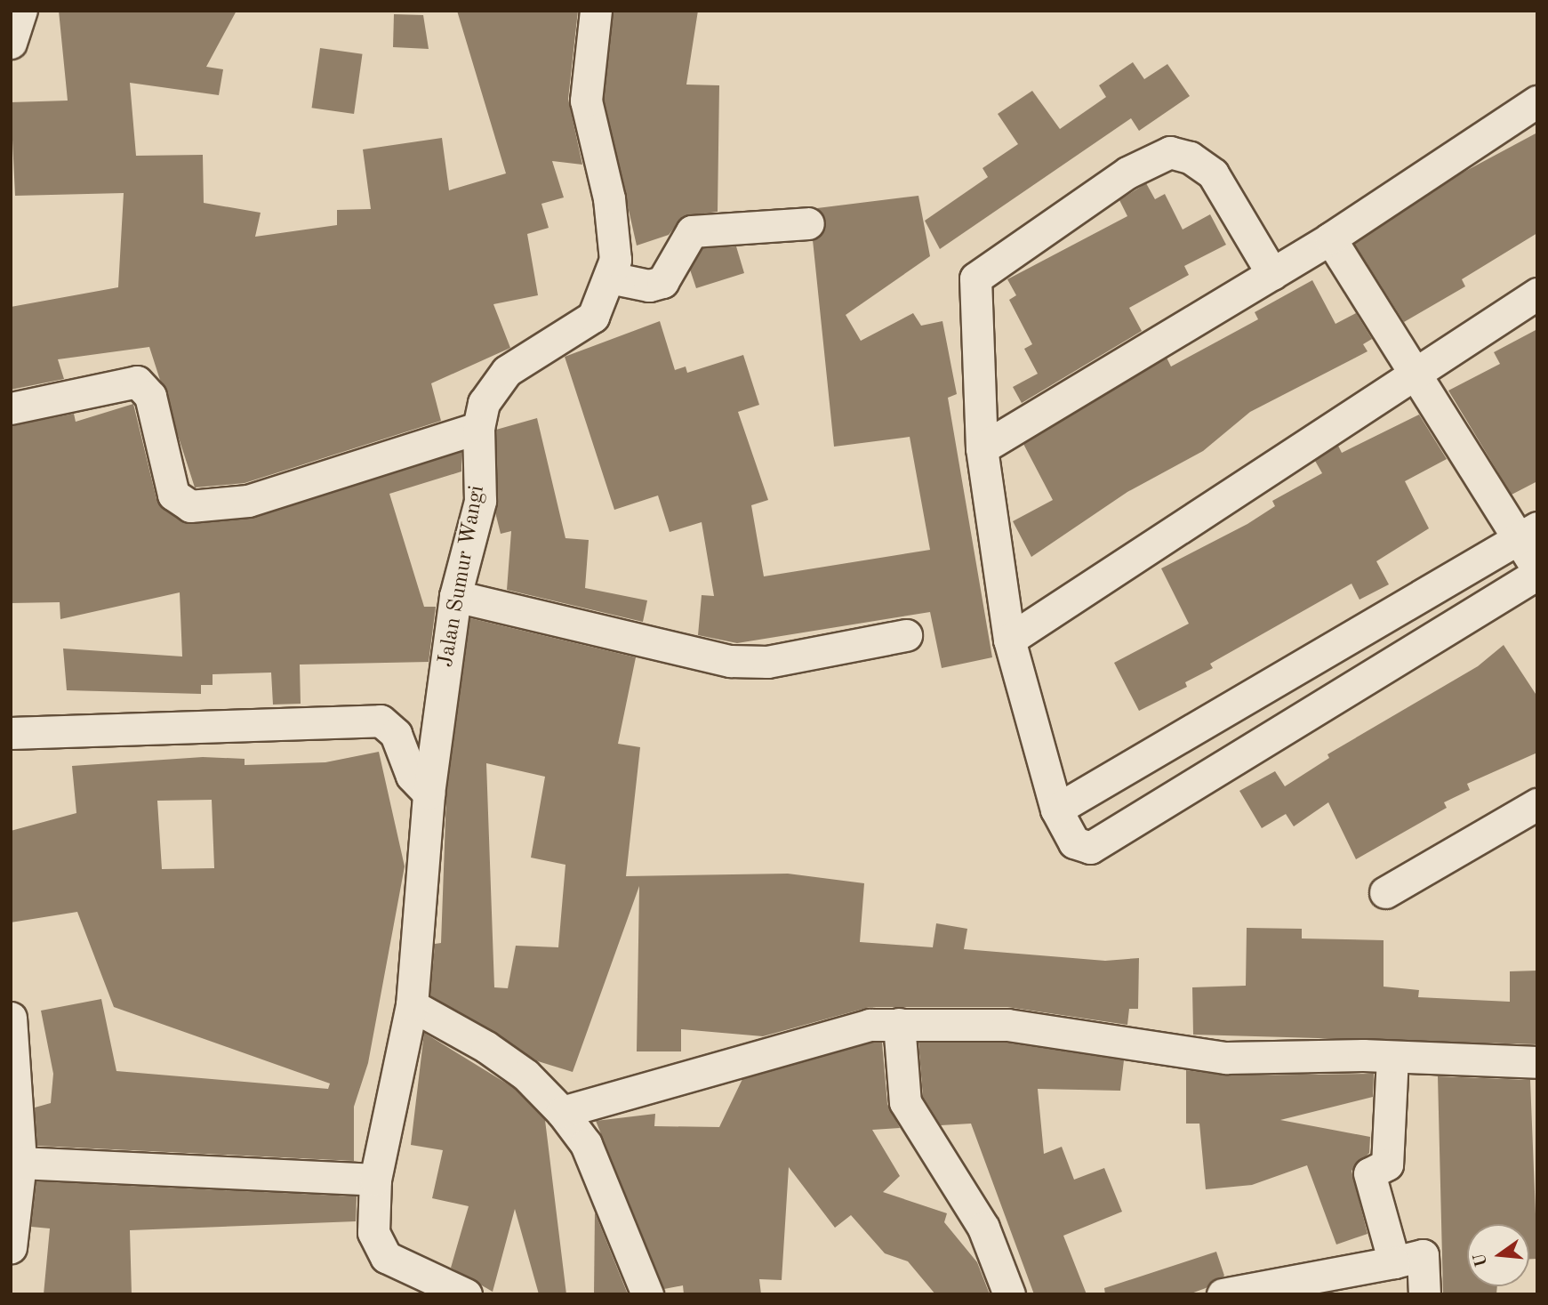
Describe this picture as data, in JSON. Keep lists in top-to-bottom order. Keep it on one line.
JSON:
{"streets":{"street":["Jalan Sumur Wangi"]},"north":"left"}
